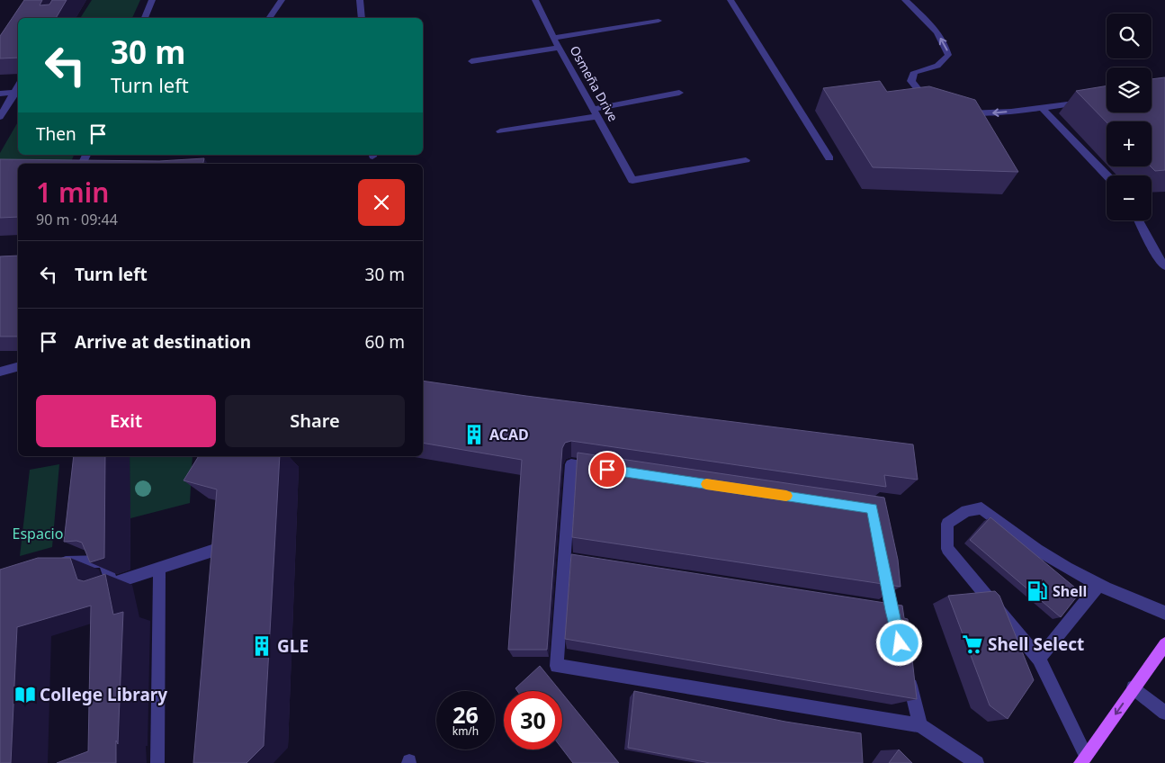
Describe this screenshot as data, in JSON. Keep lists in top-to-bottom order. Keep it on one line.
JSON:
{"streets":{"street":["Osmeña Drive"]},"parks":["Espacio"],"places":{"building":["ACAD","GLE"],"fuel station":["Shell"],"supermarket":["Shell Select"],"library":["College Library"]},"page":{"map_buttons":["+","−"],"turn":["30 m","Turn left"],"then":"Then","heading":["1 min","90 m · 09:44"],"list":[{"name":"Turn left","value":"30 m"},{"name":"Arrive at destination","value":"60 m"}],"buttons":["Exit","Share"],"speed":"26 km/h","limit":"30"}}
